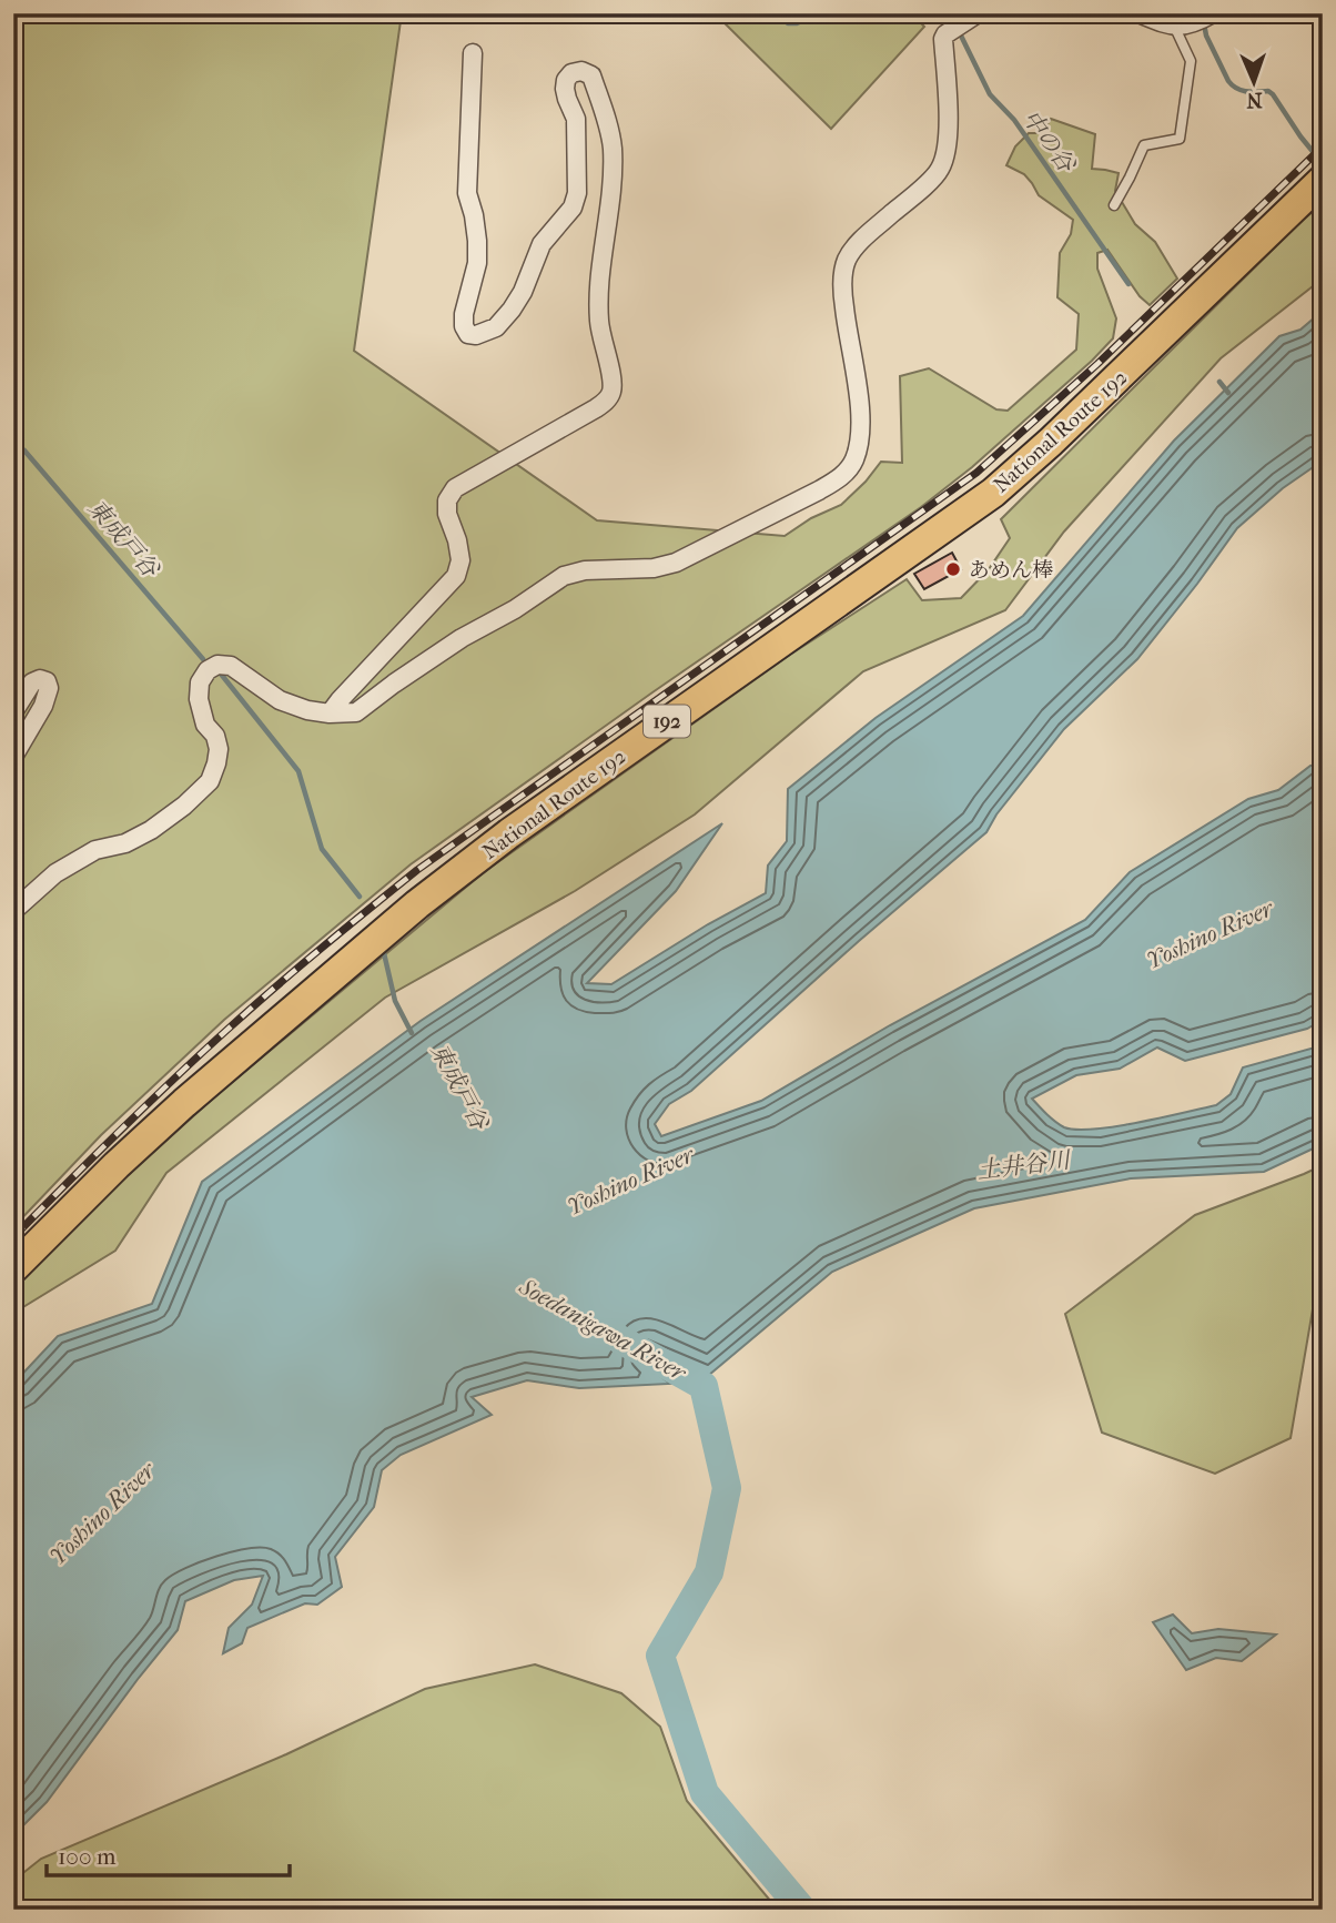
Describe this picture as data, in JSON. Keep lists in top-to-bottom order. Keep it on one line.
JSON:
{"streets":{"highway":["National Route 192","192"]},"water":["中の谷","東成戸谷","Yoshino River","土井谷川","Soedanigawa River"],"places":["あめん棒"],"scale_bar":"100 m","north":"bottom"}
